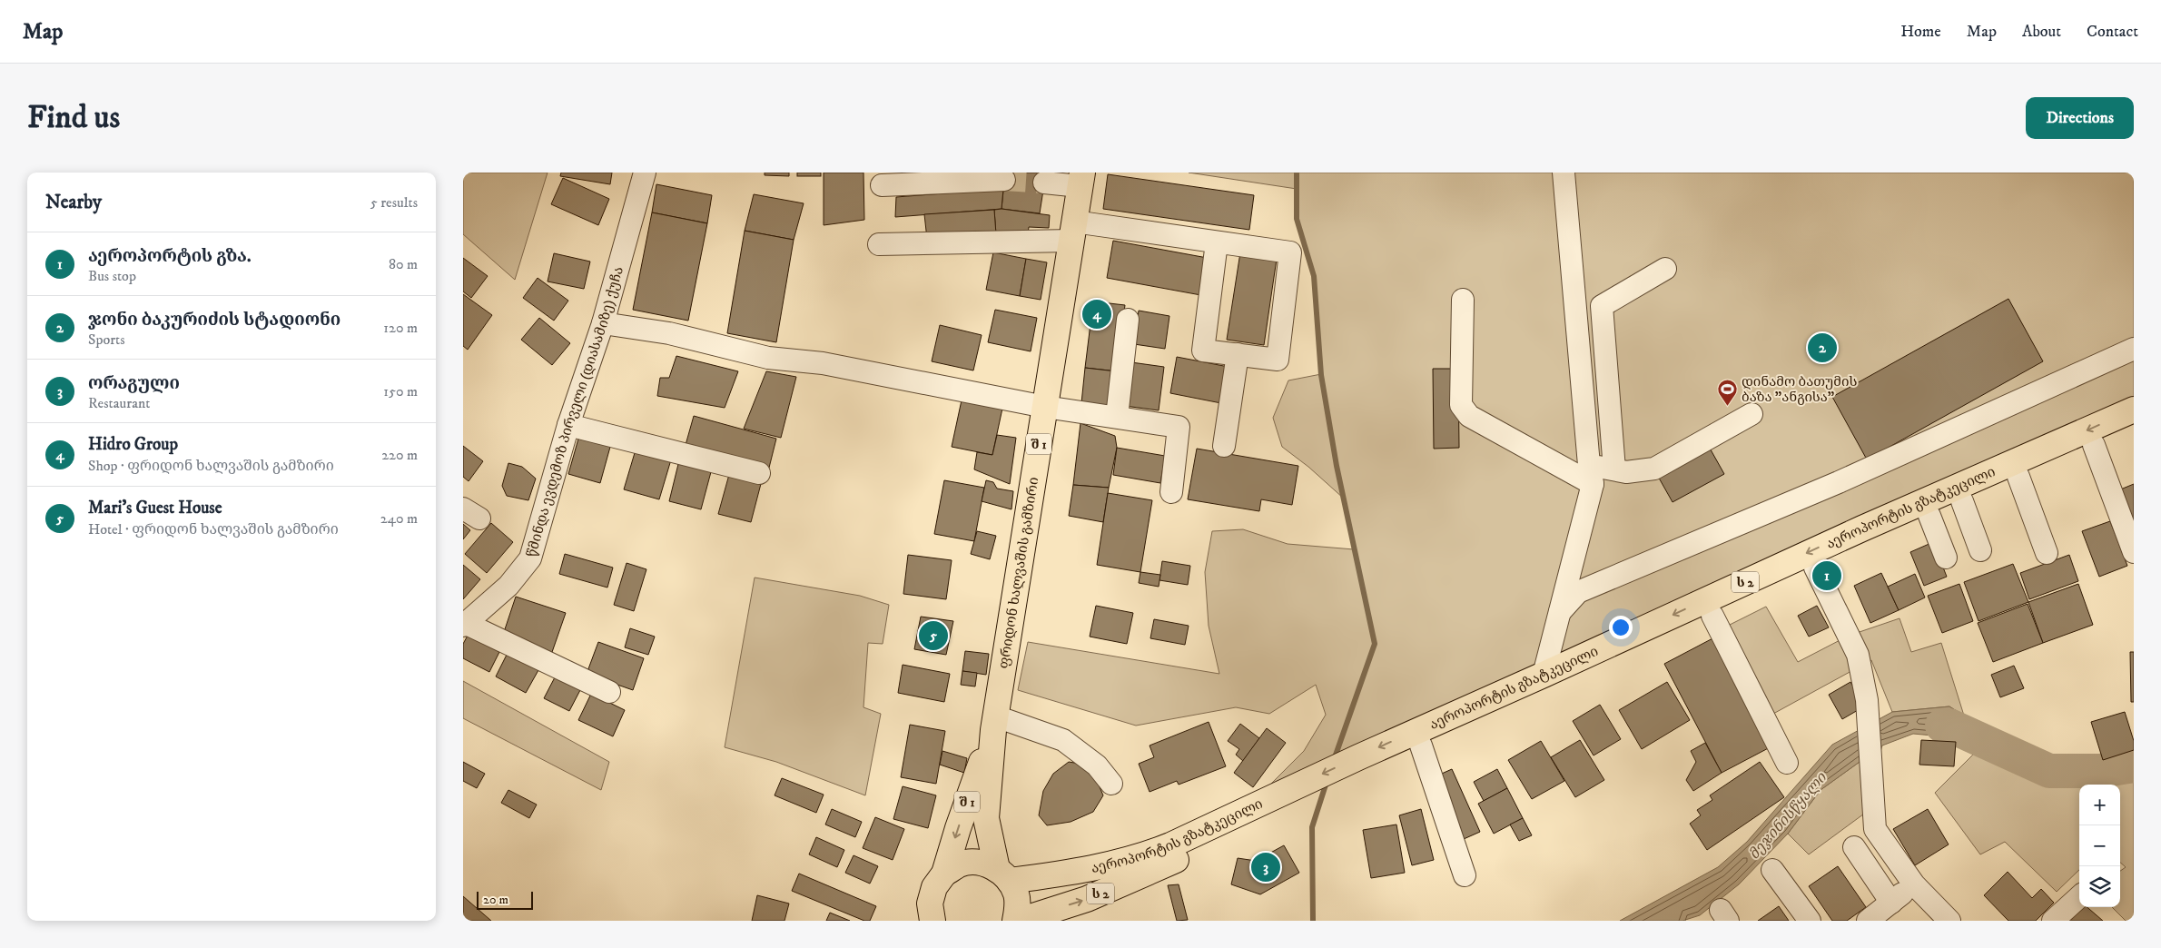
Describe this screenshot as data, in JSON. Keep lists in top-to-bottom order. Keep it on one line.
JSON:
{"streets":{"highway":["შ 1","აეროპორტის გზატკეცილი","ფრიდონ ხალვაშის გამზირი","ს 2"],"street":["წმინდა ევდემოზ პირველი (დიასამიზე) ქუჩა"]},"crossings":[["შ 1","აეროპორტის გზატკეცილი"],["შ 1","ფრიდონ ხალვაშის გამზირი"]],"water":["მეჯინისწყალი"],"places":{"sports":["დინამო ბათუმის ბაზა \"ანგისა\""]},"scale_bar":"20 m","page":{"header":"Map","nav":["Home","Map","About","Contact"],"buttons":"Directions","title":"Find us","heading":["Nearby","5 results"],"list":[{"mark":"1","name":"აეროპორტის გზა.","note":"Bus stop","value":"80 m"},{"mark":"2","name":"ჯონი ბაკურიძის სტადიონი","note":"Sports","value":"120 m"},{"mark":"3","name":"ორაგული","note":"Restaurant","value":"150 m"},{"mark":"4","name":"Hidro Group","note":"Shop · ფრიდონ ხალვაშის გამზირი","value":"220 m"},{"mark":"5","name":"Mari's Guest House","note":"Hotel · ფრიდონ ხალვაშის გამზირი","value":"240 m"}],"pins":["4","2","1","5","3"],"map_buttons":["+","−"],"scale":"20 m"}}
